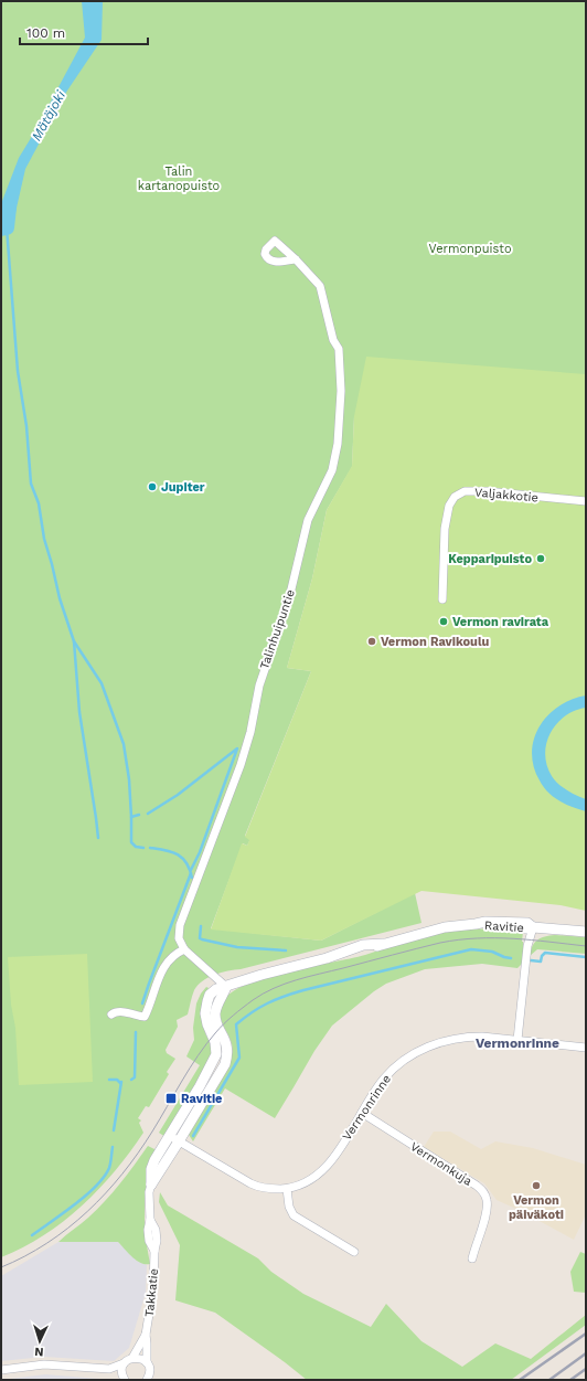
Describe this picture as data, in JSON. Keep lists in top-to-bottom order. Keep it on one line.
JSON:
{"streets":{"street":["Valjakkotie","Talinhuipuntie","Ravitie","Vermonrinne","Vermonkuja","Takkatie"]},"crossings":[["Ravitie","Vermonrinne"],["Ravitie","Takkatie"],["Vermonrinne","Vermonkuja"]],"districts":["Vermonrinne"],"water":["Mätäjoki"],"parks":["Talin kartanopuisto","Vermonpuisto"],"places":{"other":["Jupiter","Kepparipuisto","Vermon ravirata","Vermon Ravikoulu","Vermon päiväkoti"],"transit":["Ravitie"]},"scale_bar":"100 m","north":"bottom"}
